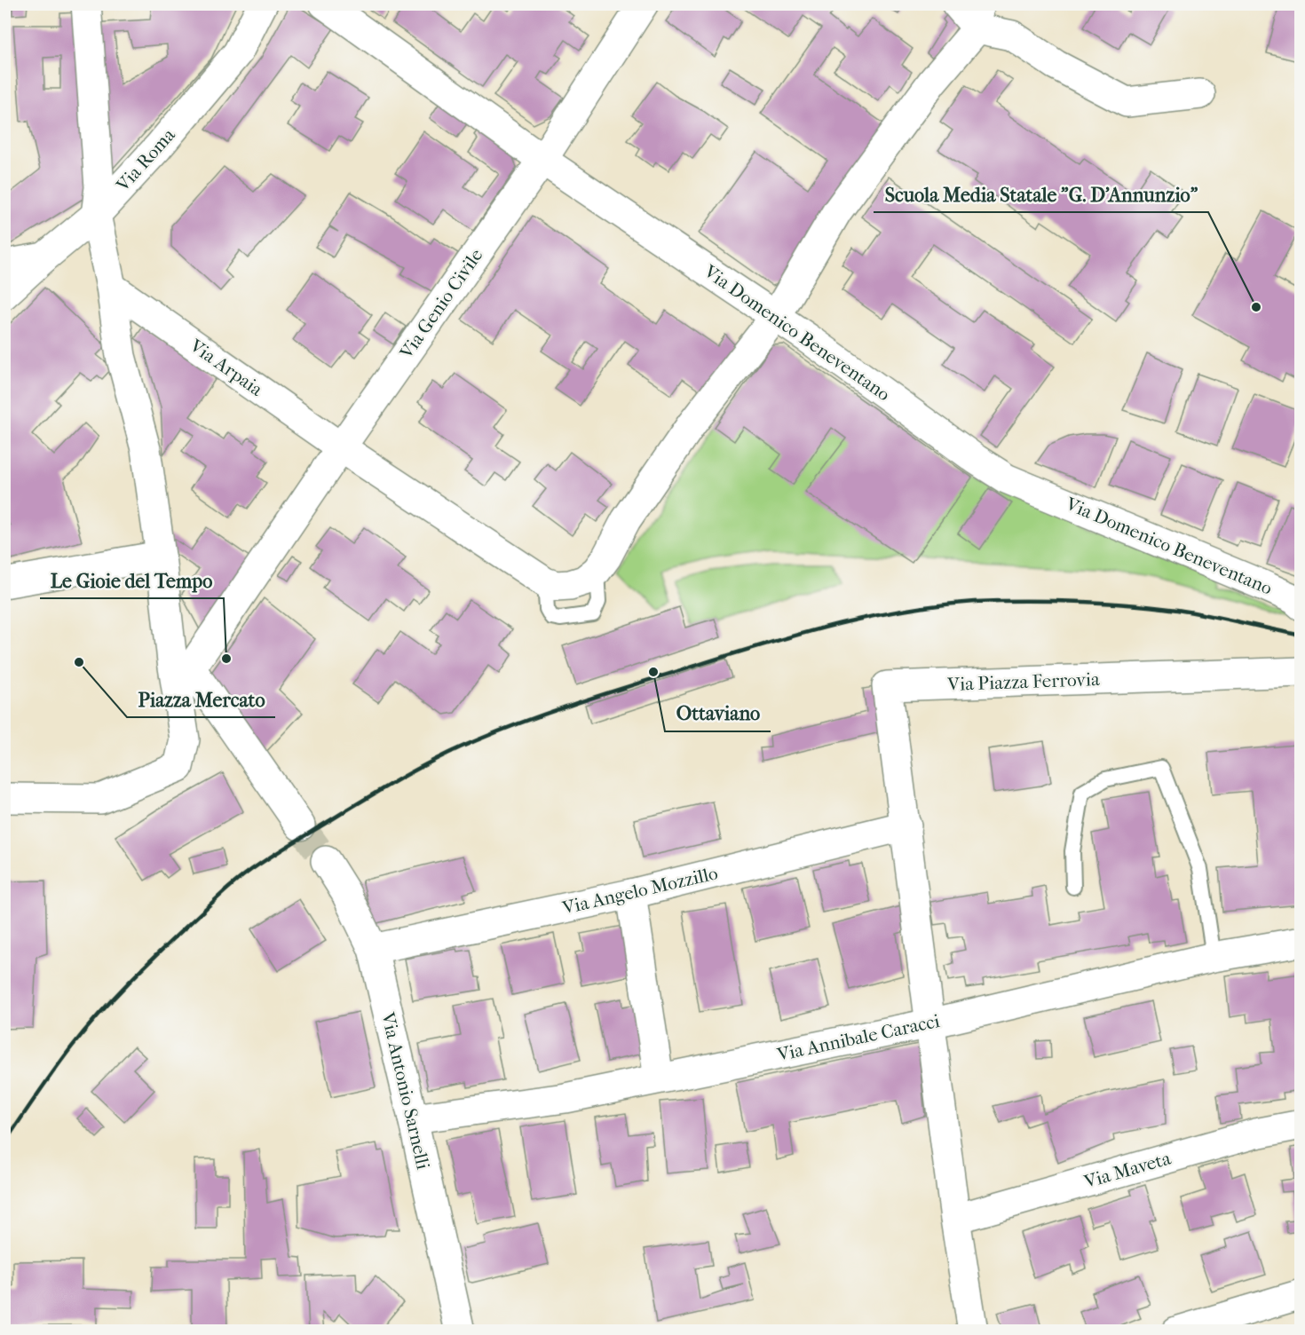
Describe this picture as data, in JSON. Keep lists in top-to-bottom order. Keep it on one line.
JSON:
{"streets":{"street":["Via Roma","Via Genio Civile","Via Domenico Beneventano","Via Arpaia","Via Piazza Ferrovia","Via Angelo Mozzillo","Via Annibale Caracci","Via Antonio Sarnelli","Via Maveta"]},"crossings":[["Via Genio Civile","Via Domenico Beneventano"],["Via Genio Civile","Via Arpaia"],["Via Domenico Beneventano","Via Arpaia"],["Via Piazza Ferrovia","Via Angelo Mozzillo"],["Via Angelo Mozzillo","Via Antonio Sarnelli"],["Via Annibale Caracci","Via Antonio Sarnelli"]],"places":["Scuola Media Statale \"G. D'Annunzio\"","Le Gioie del Tempo","Piazza Mercato","Ottaviano"]}
